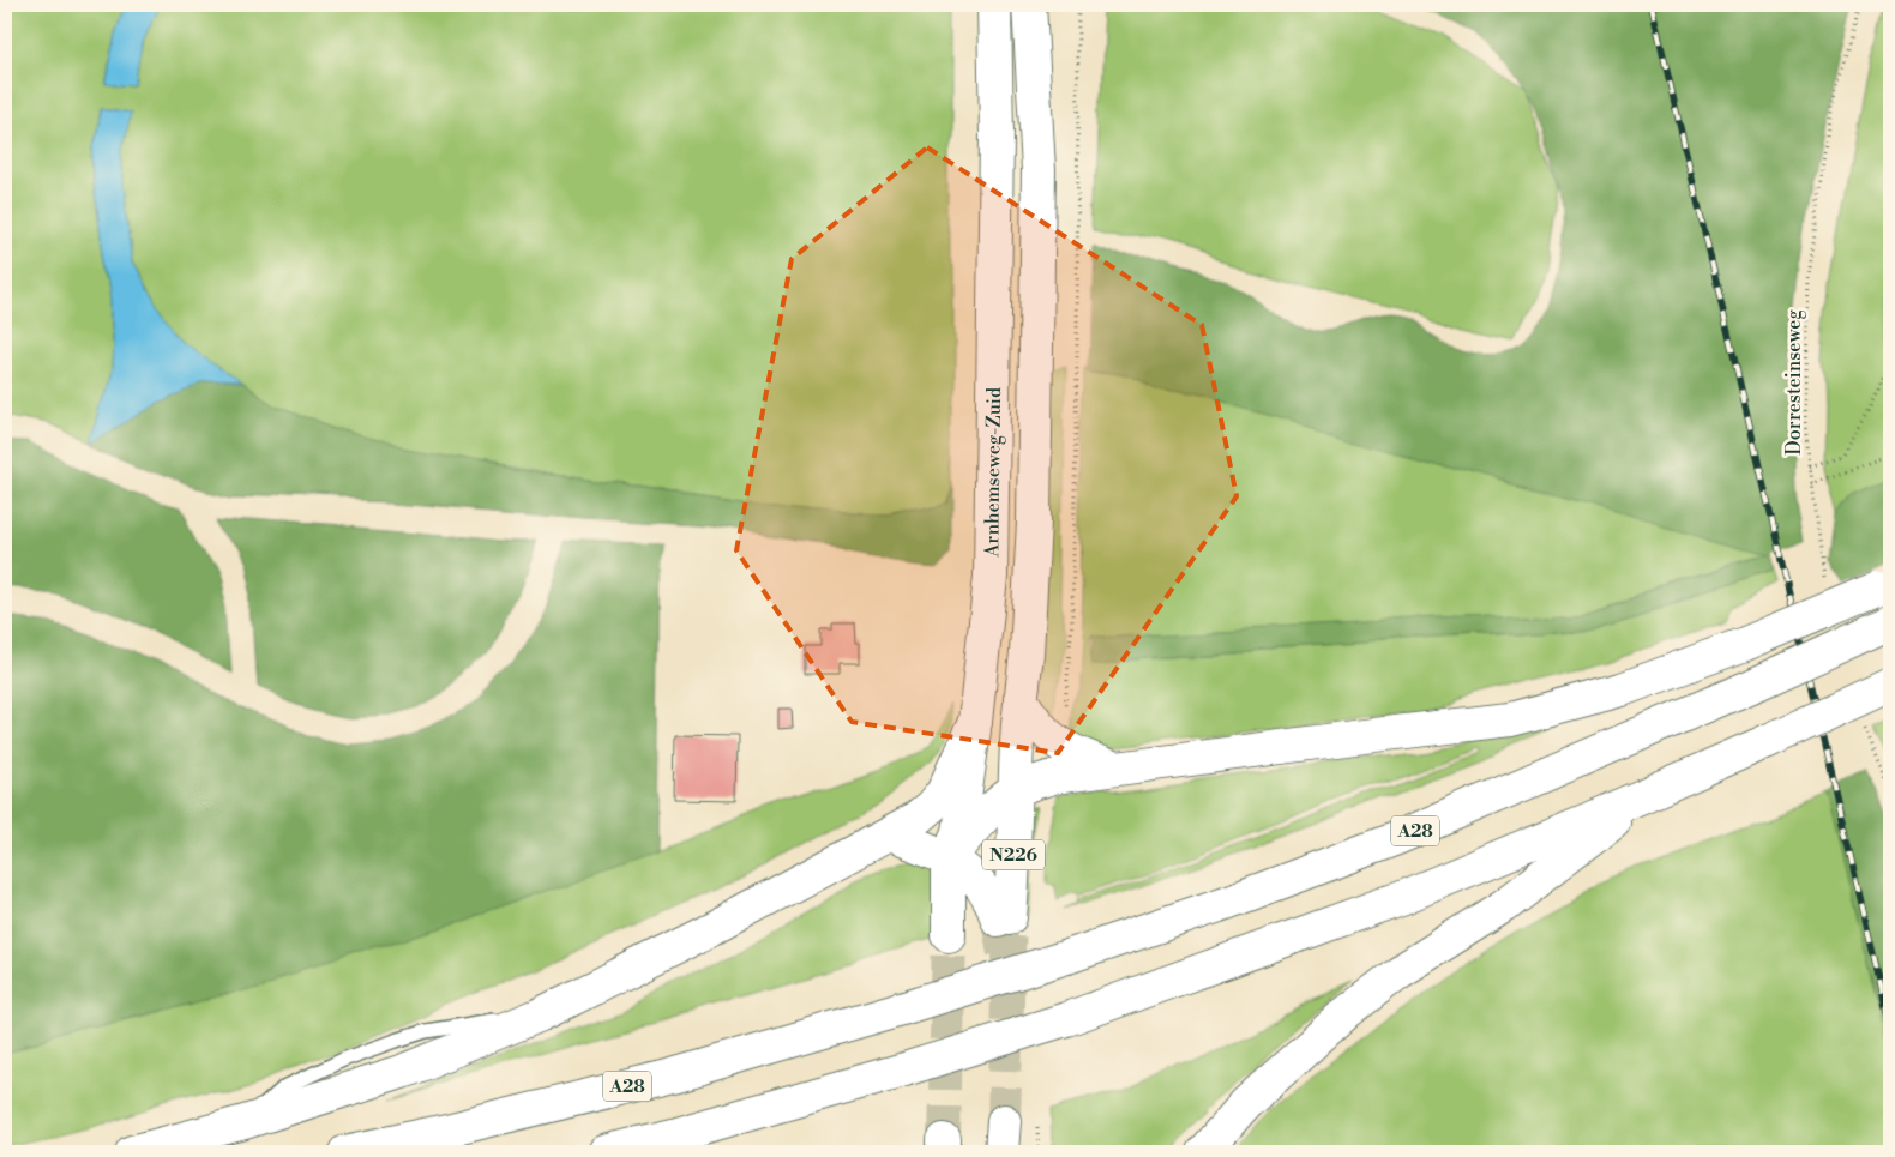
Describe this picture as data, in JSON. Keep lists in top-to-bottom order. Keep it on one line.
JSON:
{"streets":{"main road":["Arnhemseweg-Zuid","A28","N226"],"path":["Dorresteinseweg"]}}
